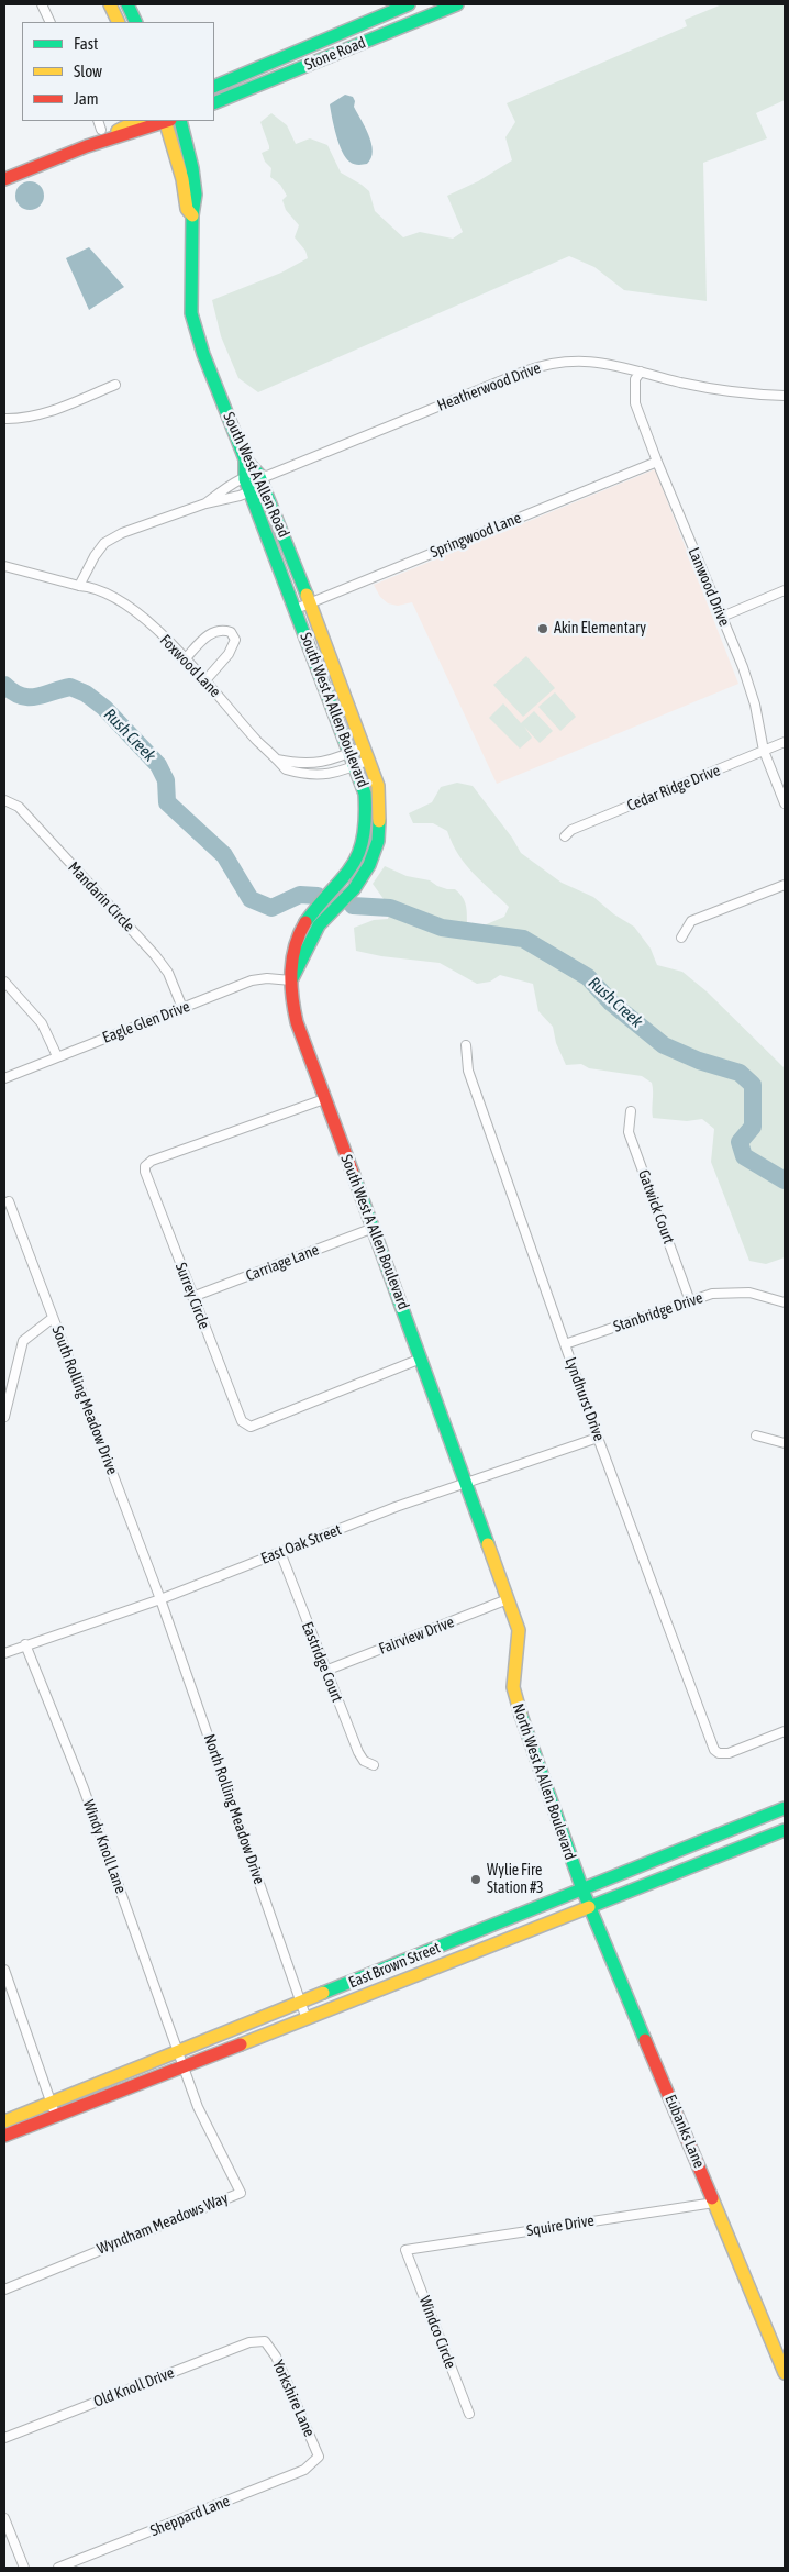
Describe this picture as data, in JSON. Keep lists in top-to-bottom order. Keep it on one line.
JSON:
{"streets":{"street":["Stone Road","Heatherwood Drive","South West A Allen Road","Springwood Lane","Lanwood Drive","Foxwood Lane","South West A Allen Boulevard","Cedar Ridge Drive","Mandarin Circle","Eagle Glen Drive","Gatwick Court","Carriage Lane","Surrey Circle","Stanbridge Drive","Lyndhurst Drive","South Rolling Meadow Drive","East Oak Street","Fairview Drive","Eastridge Court","North West A Allen Boulevard","North Rolling Meadow Drive","Windy Knoll Lane","East Brown Street","Eubanks Lane","Wyndham Meadows Way","Squire Drive","Windco Circle","Old Knoll Drive","Yorkshire Lane","Sheppard Lane"]},"crossings":[["Heatherwood Drive","South West A Allen Road"],["Heatherwood Drive","Lanwood Drive"],["Heatherwood Drive","Foxwood Lane"],["Heatherwood Drive","South West A Allen Boulevard"],["South West A Allen Road","Springwood Lane"],["South West A Allen Road","Foxwood Lane"],["South West A Allen Road","South West A Allen Boulevard"],["Springwood Lane","Lanwood Drive"],["Springwood Lane","South West A Allen Boulevard"],["Lanwood Drive","Cedar Ridge Drive"],["Foxwood Lane","South West A Allen Boulevard"],["South West A Allen Boulevard","Eagle Glen Drive"],["South West A Allen Boulevard","Carriage Lane"],["South West A Allen Boulevard","Surrey Circle"],["South West A Allen Boulevard","East Oak Street"],["South West A Allen Boulevard","North West A Allen Boulevard"],["Mandarin Circle","Eagle Glen Drive"],["Gatwick Court","Stanbridge Drive"],["Carriage Lane","Surrey Circle"],["Stanbridge Drive","Lyndhurst Drive"],["Lyndhurst Drive","East Oak Street"],["South Rolling Meadow Drive","East Oak Street"],["South Rolling Meadow Drive","North Rolling Meadow Drive"],["East Oak Street","Eastridge Court"],["East Oak Street","North West A Allen Boulevard"],["East Oak Street","North Rolling Meadow Drive"],["East Oak Street","Windy Knoll Lane"],["Fairview Drive","Eastridge Court"],["Fairview Drive","North West A Allen Boulevard"],["North West A Allen Boulevard","East Brown Street"],["North West A Allen Boulevard","Eubanks Lane"],["North Rolling Meadow Drive","East Brown Street"],["Windy Knoll Lane","East Brown Street"],["Windy Knoll Lane","Wyndham Meadows Way"],["East Brown Street","Eubanks Lane"],["East Brown Street","Wyndham Meadows Way"],["Eubanks Lane","Squire Drive"],["Squire Drive","Windco Circle"],["Old Knoll Drive","Yorkshire Lane"],["Yorkshire Lane","Sheppard Lane"]],"water":["Rush Creek"],"places":["Akin Elementary","Wylie Fire Station #3"],"legend":["Fast","Slow","Jam"]}
